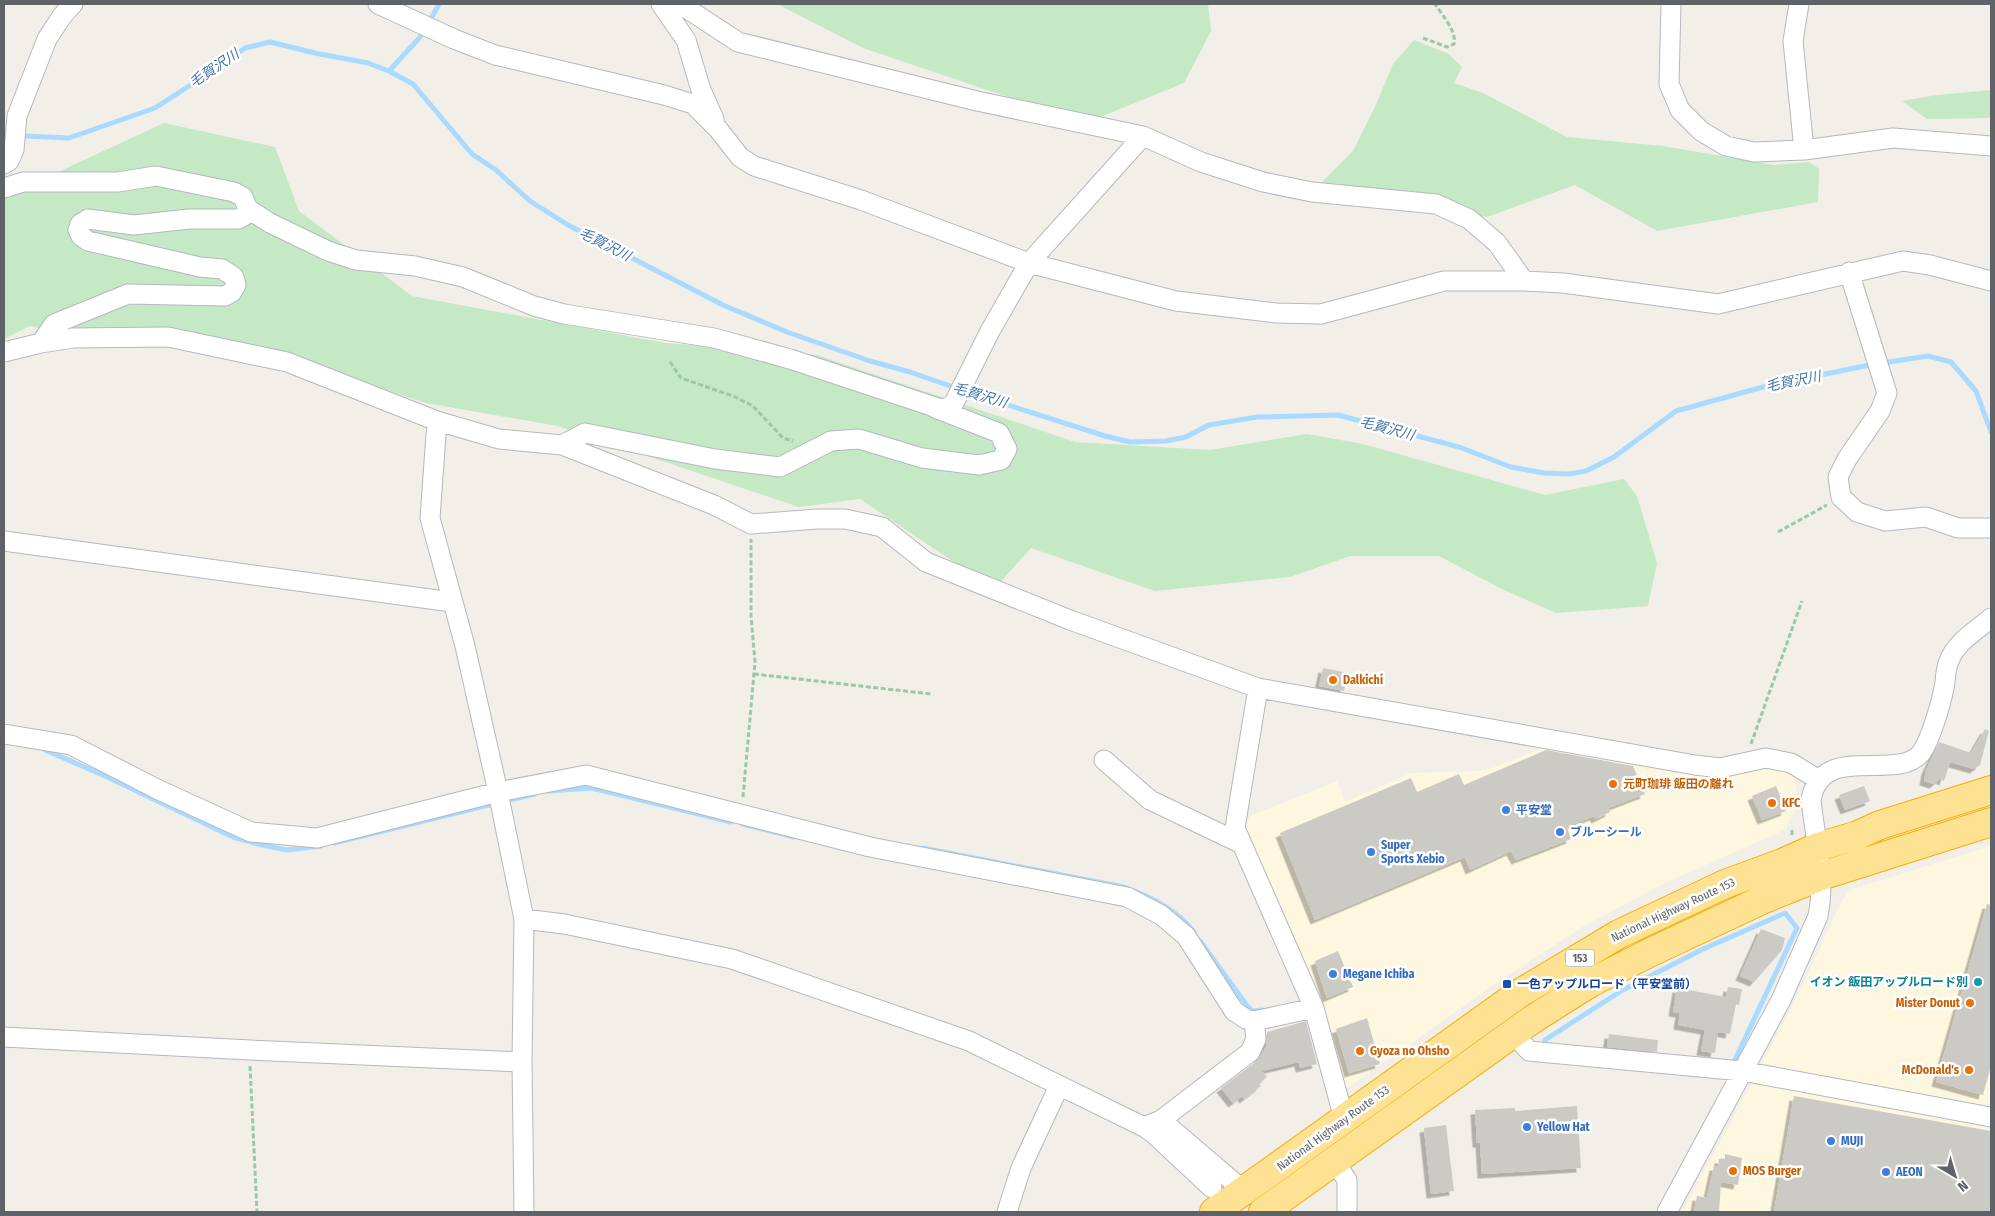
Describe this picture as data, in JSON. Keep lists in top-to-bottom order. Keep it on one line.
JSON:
{"streets":{"highway":["National Highway Route 153","153"]},"water":["毛賀沢川"],"places":{"other":["Dalkichi","元町珈琲 飯田の離れ","KFC","平安堂","ブルーシール","Super Sports Xebio","Megane Ichiba","イオン 飯田アップルロード別","Mister Donut","Gyoza no Ohsho","McDonald's","Yellow Hat","MUJI","MOS Burger","AEON"],"transit":["一色アップルロード（平安堂前）"]},"north":"bottom right"}
